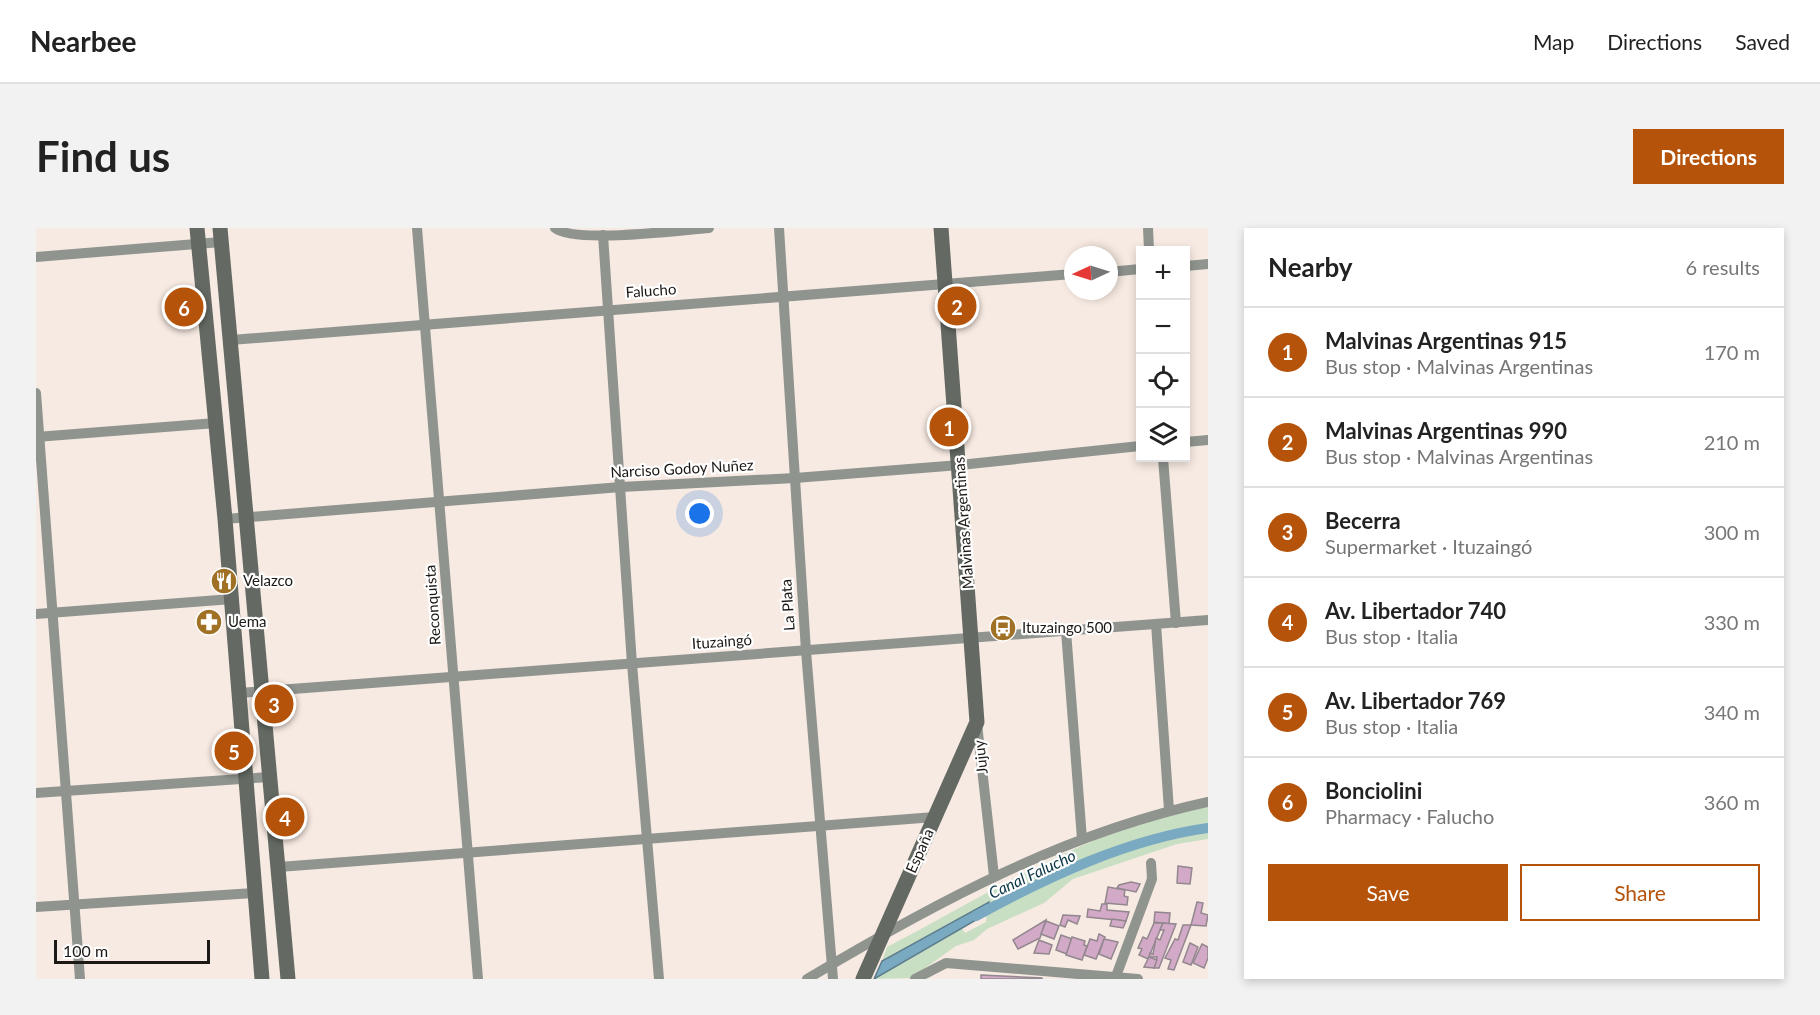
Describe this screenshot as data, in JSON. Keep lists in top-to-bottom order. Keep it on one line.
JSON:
{"streets":{"main road":["Malvinas Argentinas","Jujuy","España"],"street":["Falucho","Narciso Godoy Nuñez","Reconquista","La Plata","Ituzaingó"]},"crossings":[["Falucho","Malvinas Argentinas"],["Falucho","Reconquista"],["Falucho","La Plata"],["Narciso Godoy Nuñez","Malvinas Argentinas"],["Narciso Godoy Nuñez","Reconquista"],["Narciso Godoy Nuñez","La Plata"],["Malvinas Argentinas","Ituzaingó"],["Malvinas Argentinas","Jujuy"],["Reconquista","Ituzaingó"],["La Plata","Ituzaingó"],["Ituzaingó","Jujuy"],["Jujuy","España"]],"water":["Canal Falucho"],"places":{"restaurant":["Velazco"],"pharmacy":["Uema"],"bus stop":["Ituzaingo 500"]},"scale_bar":"100 m","north":"left","page":{"header":"Nearbee","nav":["Map","Directions","Saved"],"buttons":["Directions",["Save","Share"]],"title":"Find us","heading":["Nearby","6 results"],"map_buttons":["+","−"],"pins":["2","6","1","3","5","4"],"list":[{"mark":"1","name":"Malvinas Argentinas 915","note":"Bus stop · Malvinas Argentinas","value":"170 m"},{"mark":"2","name":"Malvinas Argentinas 990","note":"Bus stop · Malvinas Argentinas","value":"210 m"},{"mark":"3","name":"Becerra","note":"Supermarket · Ituzaingó","value":"300 m"},{"mark":"4","name":"Av. Libertador 740","note":"Bus stop · Italia","value":"330 m"},{"mark":"5","name":"Av. Libertador 769","note":"Bus stop · Italia","value":"340 m"},{"mark":"6","name":"Bonciolini","note":"Pharmacy · Falucho","value":"360 m"}],"scale":"100 m"}}
